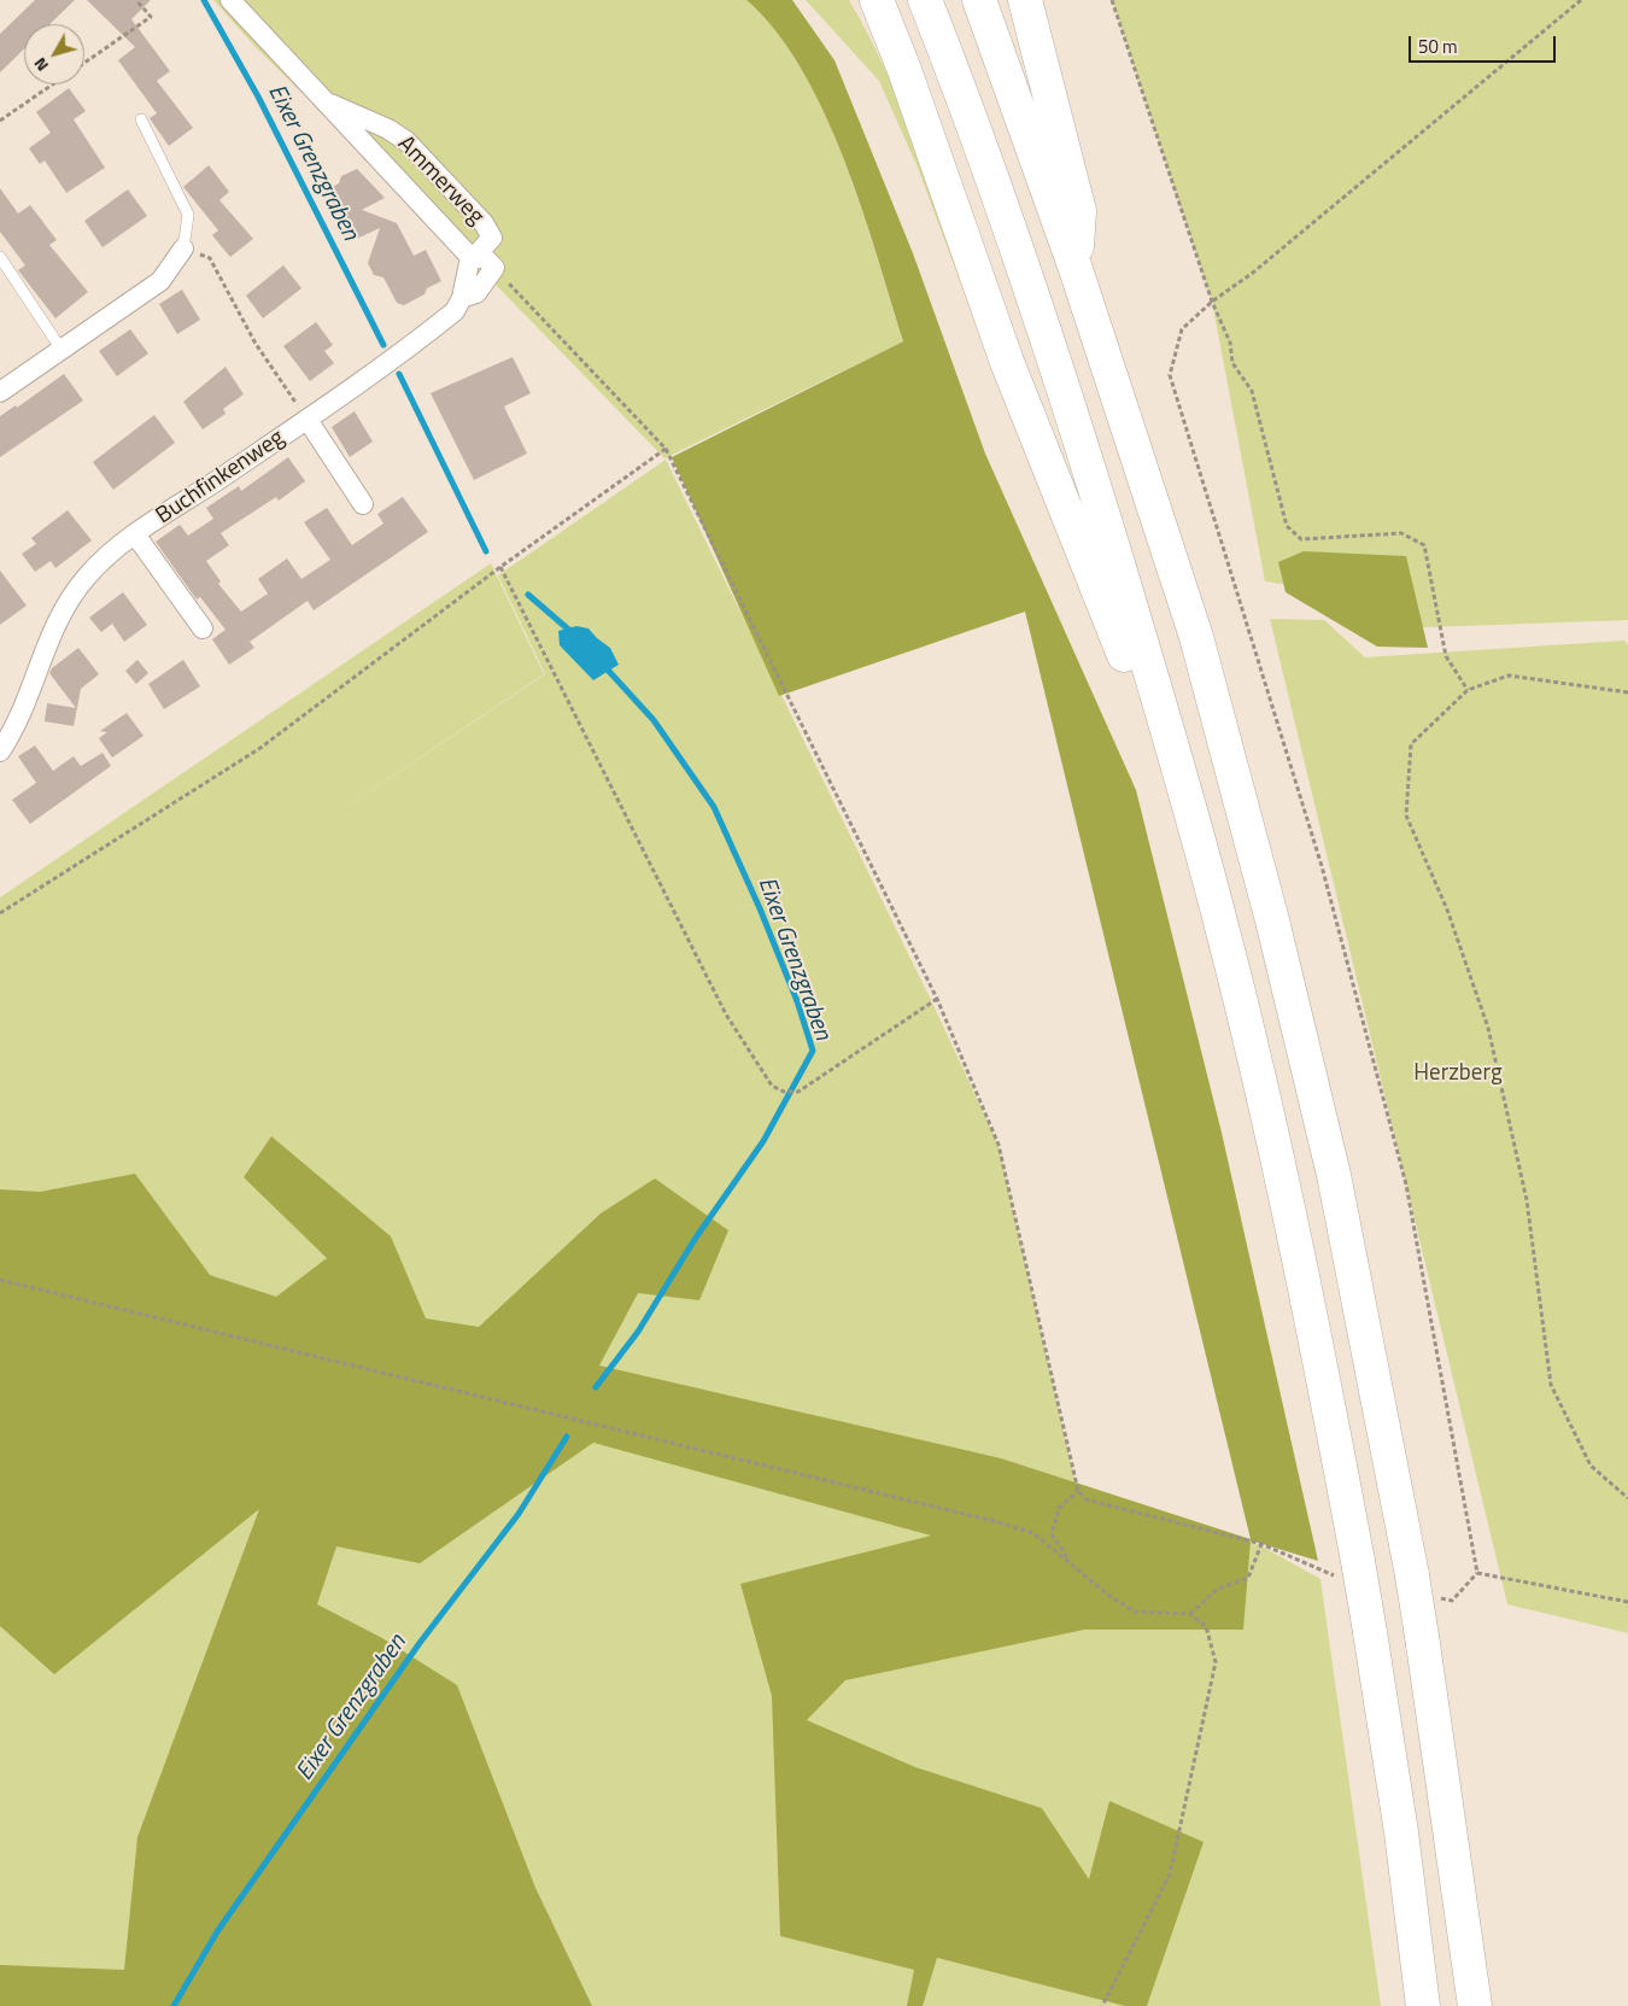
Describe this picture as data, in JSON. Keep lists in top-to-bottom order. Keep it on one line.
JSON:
{"streets":{"street":["Ammerweg","Buchfinkenweg"]},"crossings":[["Ammerweg","Buchfinkenweg"]],"water":["Eixer Grenzgraben"],"parks":["Herzberg"],"scale_bar":"50 m","north":"bottom left"}
